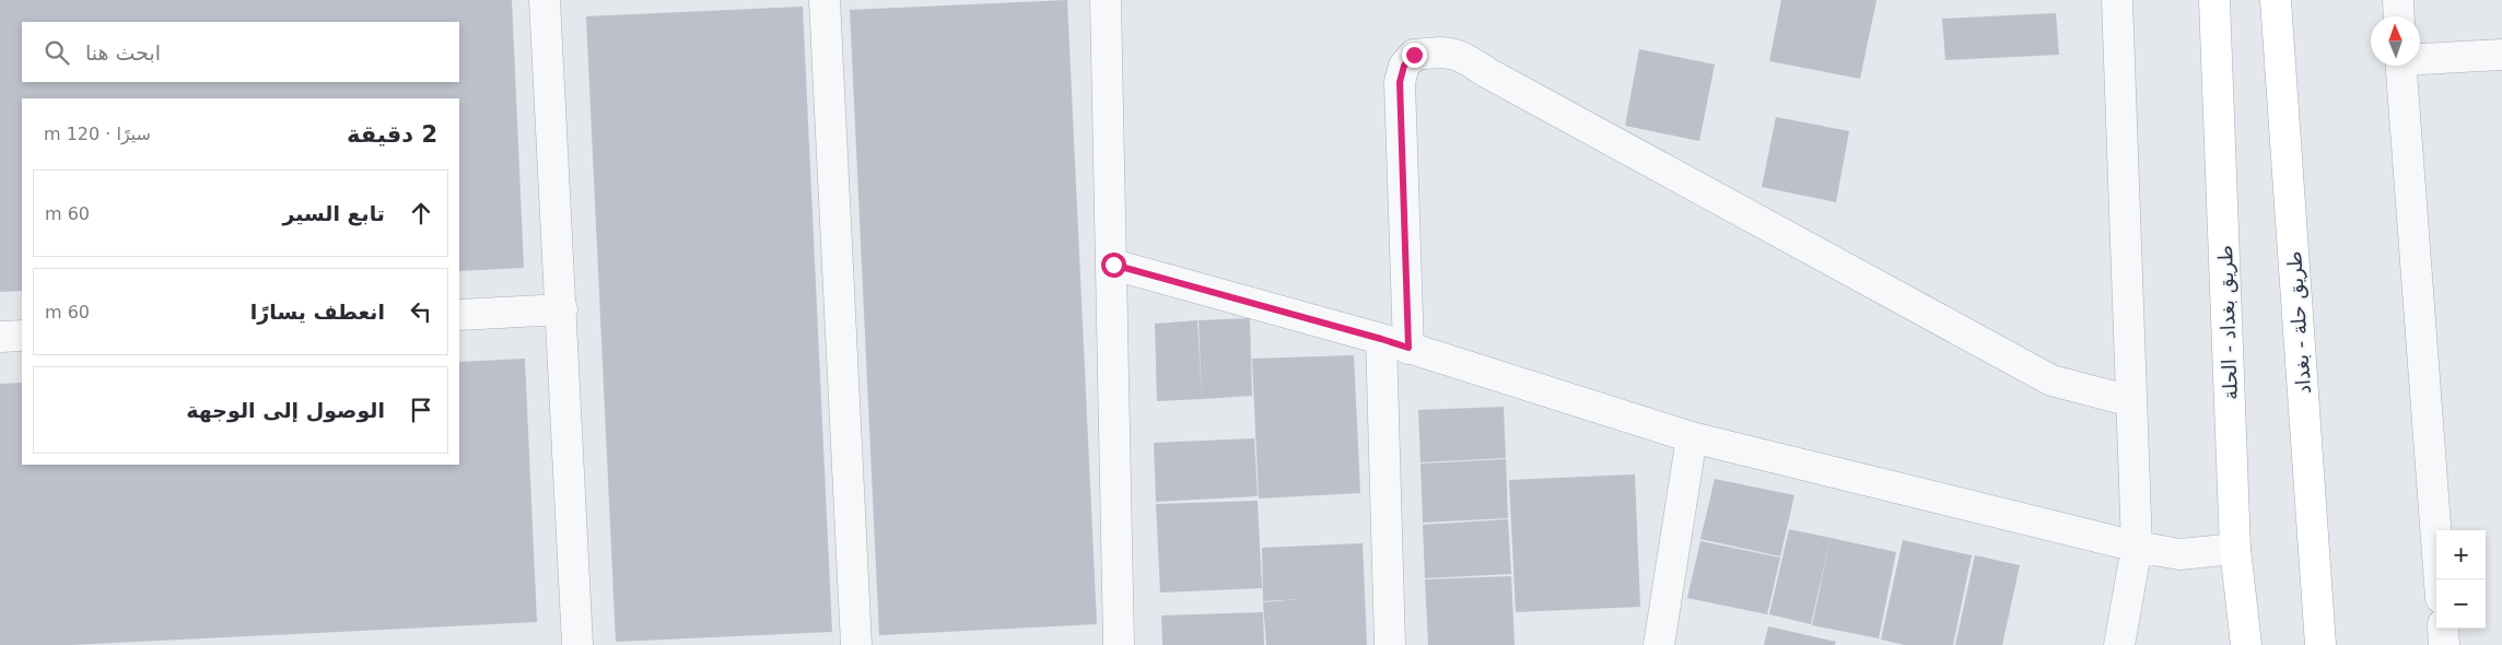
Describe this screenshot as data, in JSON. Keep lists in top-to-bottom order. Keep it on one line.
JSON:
{"streets":{"main road":["طريق بغداد - الحلة","طريق حلة - بغداد"]},"north":"top","page":{"search":"ابحث هنا","heading":["2 دقيقة","سيرًا · 120 m"],"list":[["تابع السير","60 m"],["انعطف يسارًا","60 m"],"الوصول إلى الوجهة"],"map_buttons":["+","−"]}}
